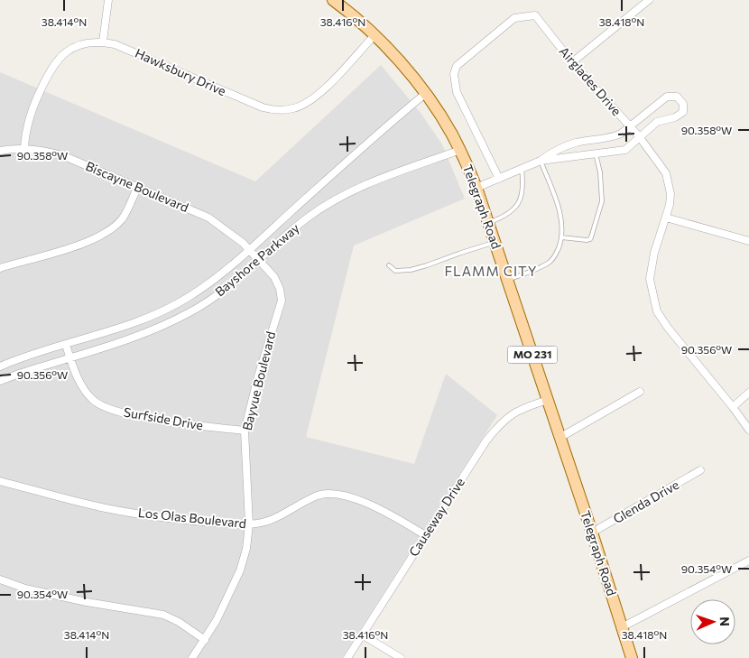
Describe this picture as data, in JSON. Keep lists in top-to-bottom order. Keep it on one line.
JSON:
{"streets":{"main road":["Telegraph Road","MO 231"],"street":["Hawksbury Drive","Airglades Drive","Biscayne Boulevard","Bayshore Parkway","Bayvue Boulevard","Surfside Drive","Glenda Drive","Causeway Drive","Los Olas Boulevard"]},"crossings":[["Hawksbury Drive","Biscayne Boulevard"],["Hawksbury Drive","Telegraph Road"],["Biscayne Boulevard","Bayshore Parkway"],["Biscayne Boulevard","Bayvue Boulevard"],["Telegraph Road","Bayshore Parkway"],["Telegraph Road","Glenda Drive"],["Telegraph Road","Causeway Drive"],["Bayshore Parkway","Bayvue Boulevard"],["Bayshore Parkway","Surfside Drive"],["Bayvue Boulevard","Surfside Drive"],["Bayvue Boulevard","Los Olas Boulevard"],["Causeway Drive","Los Olas Boulevard"]],"districts":["FLAMM CITY"],"north":"right","coordinates":["38.414°N","38.416°N","38.418°N","90.358°W","90.356°W","90.354°W"]}
